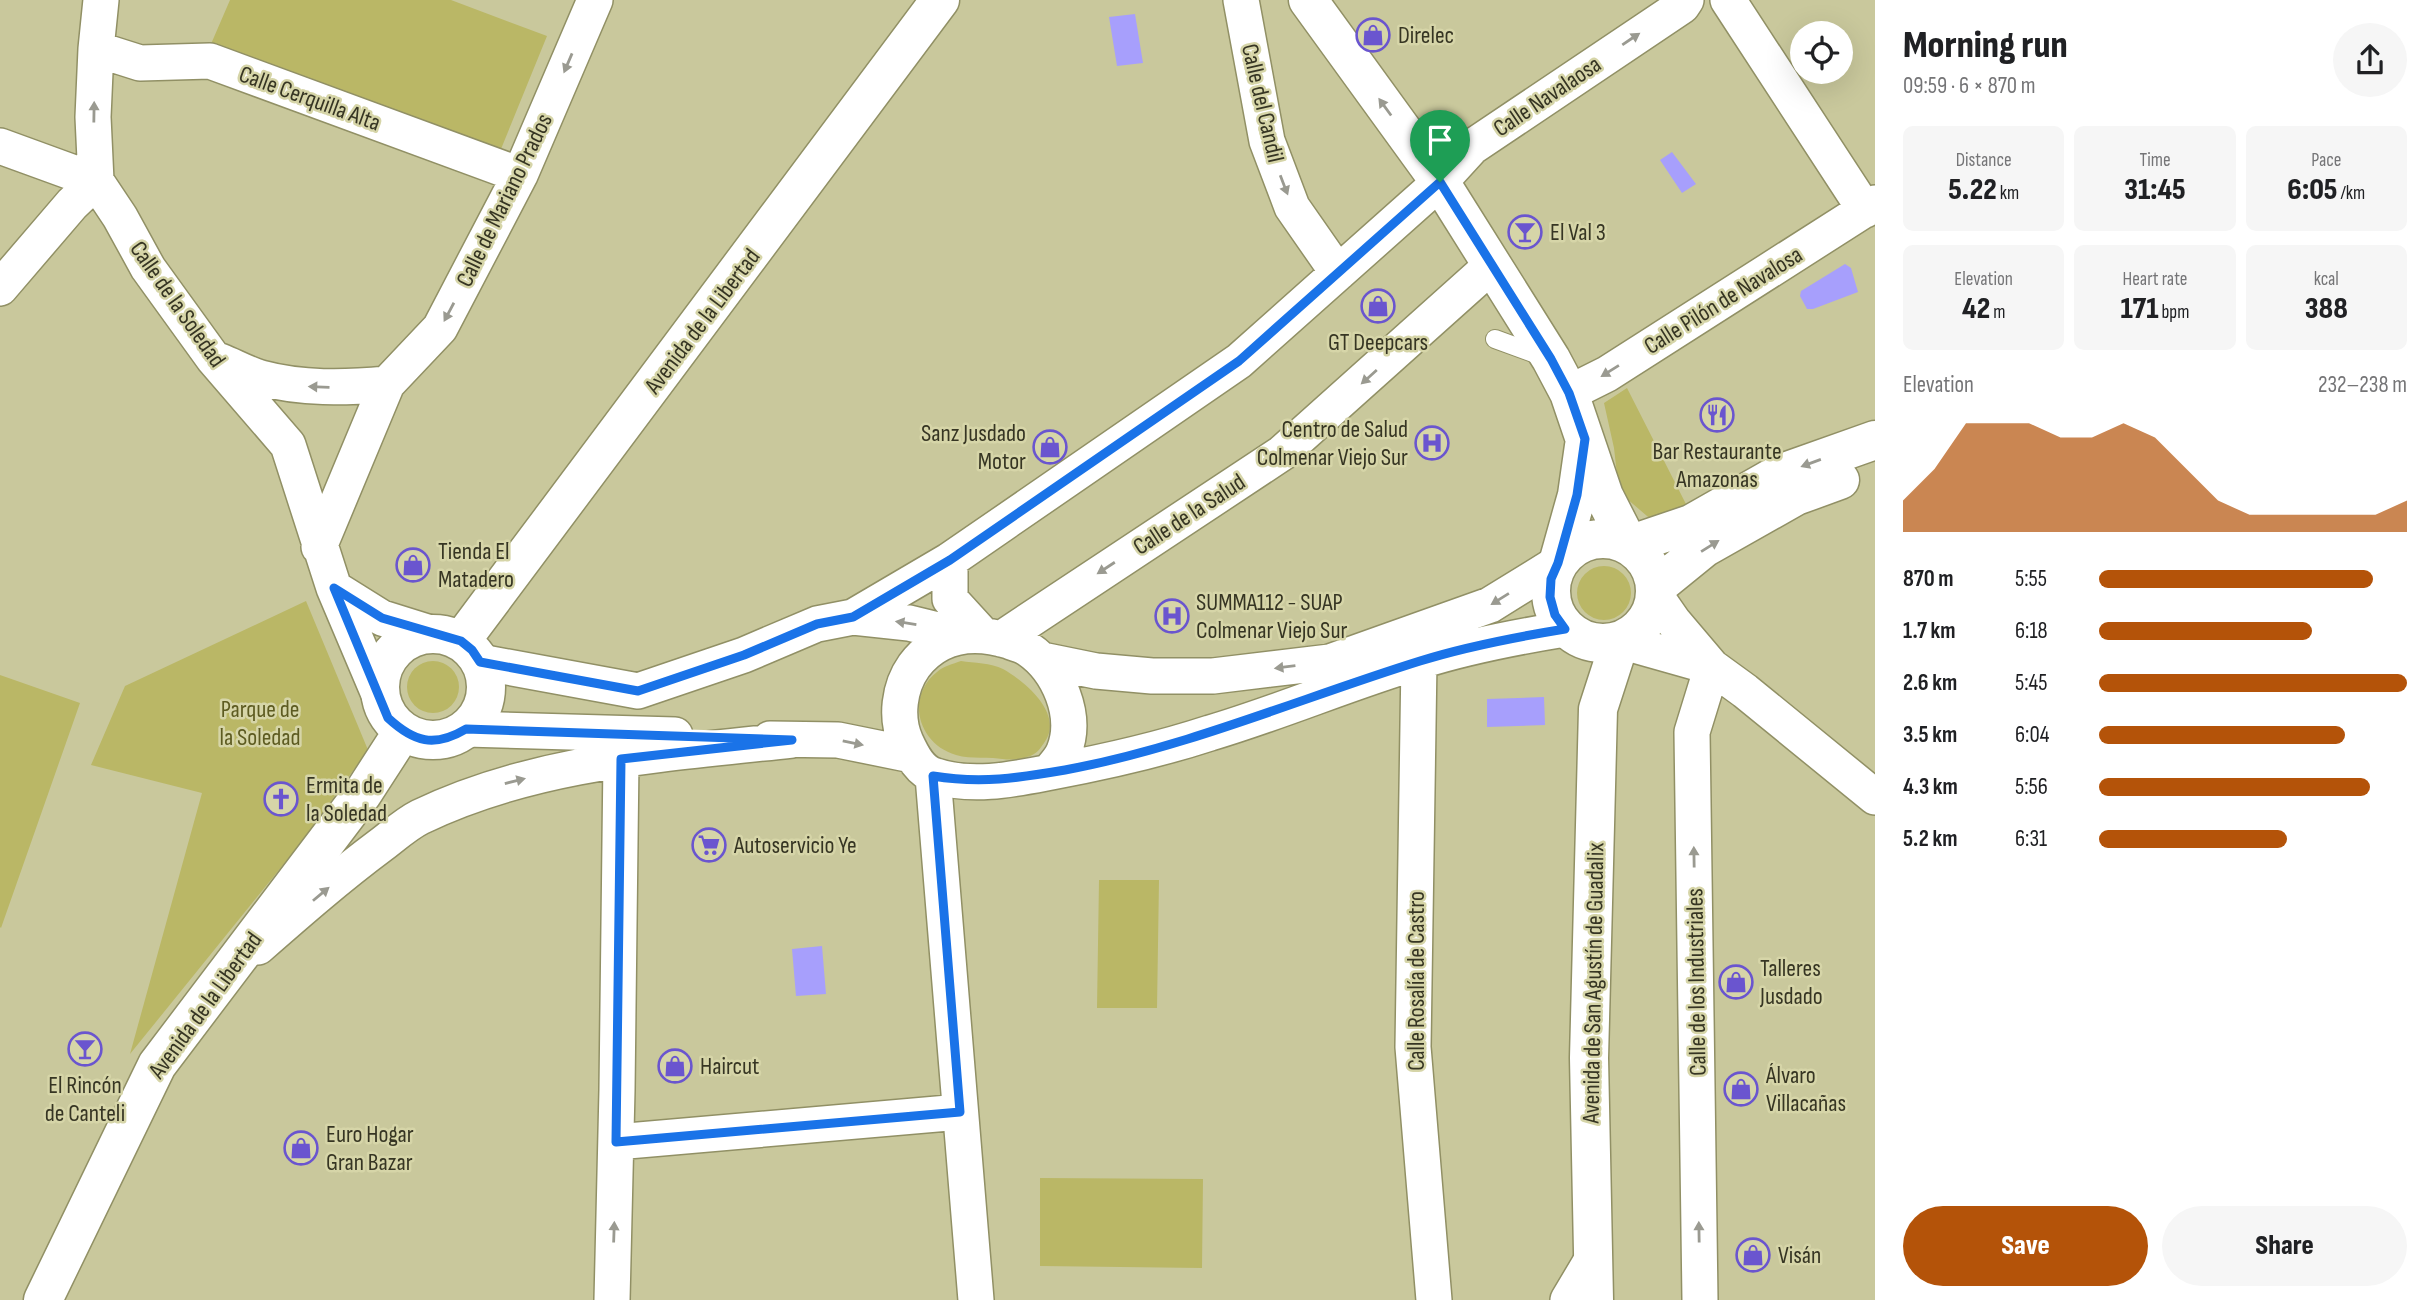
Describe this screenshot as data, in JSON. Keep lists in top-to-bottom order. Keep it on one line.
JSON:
{"streets":{"street":["Calle Navalaosa","Calle Cerquilla Alta","Calle del Candil","Calle de Mariano Prados","Calle Pilón de Navalosa","Calle de la Soledad","Avenida de la Libertad","Calle de la Salud","Calle Rosalía de Castro","Calle de los Industriales","Avenida de San Agustín de Guadalix"]},"crossings":[["Calle Navalaosa","Calle del Candil"],["Calle Navalaosa","Calle de la Soledad"],["Calle Navalaosa","Avenida de la Libertad"],["Calle Cerquilla Alta","Calle de Mariano Prados"],["Calle de Mariano Prados","Calle de la Soledad"],["Calle de la Soledad","Avenida de la Libertad"]],"one_way":["Calle de Mariano Prados","Calle de los Industriales"],"parks":["Parque de la Soledad"],"places":{"shop":["Direlec","GT Deepcars","Sanz Jusdado Motor","Tienda El Matadero","Talleres Jusdado","Haircut","Álvaro Villacañas","Euro Hogar Gran Bazar","Visán"],"bar":["El Val 3","El Rincón de Canteli"],"restaurant":["Bar Restaurante Amazonas"],"hospital":["Centro de Salud Colmenar Viejo Sur","SUMMA112 - SUAP Colmenar Viejo Sur"],"church":["Ermita de la Soledad"],"supermarket":["Autoservicio Ye"]},"page":{"heading":["Morning run","09:59 · 6 × 870 m"],"stats":[["Distance","5.22 km"],["Time","31:45"],["Pace","6:05 /km"],["Elevation","42 m"],["Heart rate","171 bpm"],["kcal","388"]],"chart":["Elevation","232–238 m"],"list":[{"name":"870 m","note":"5:55"},{"name":"1.7 km","note":"6:18"},{"name":"2.6 km","note":"5:45"},{"name":"3.5 km","note":"6:04"},{"name":"4.3 km","note":"5:56"},{"name":"5.2 km","note":"6:31"}],"buttons":["Save","Share"]}}
